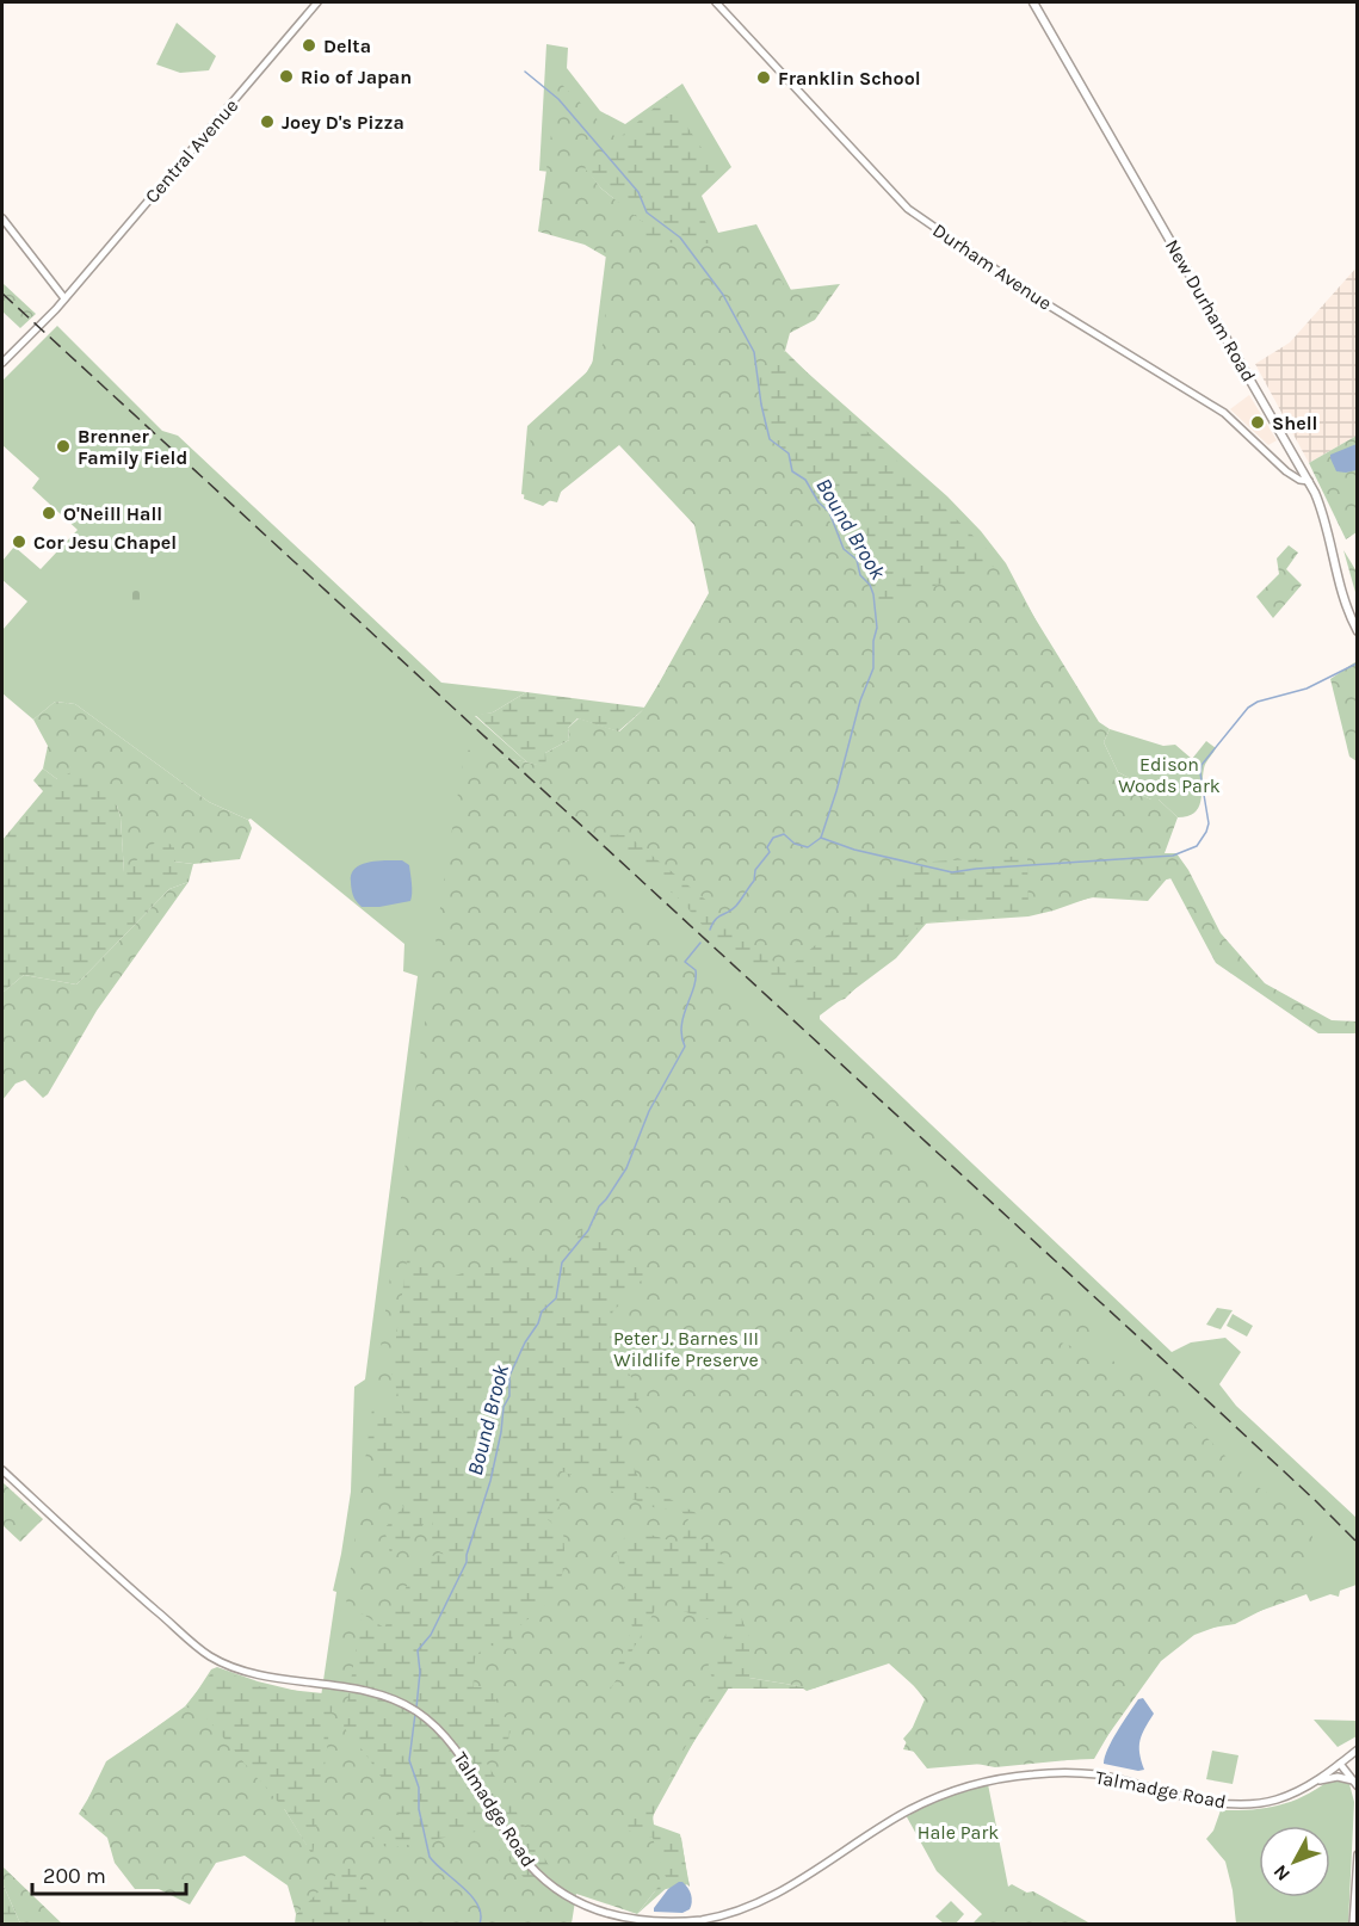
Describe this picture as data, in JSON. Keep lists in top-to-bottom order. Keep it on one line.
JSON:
{"streets":{"main road":["New Durham Road"],"street":["Central Avenue","Durham Avenue","Talmadge Road"]},"crossings":[["Durham Avenue","New Durham Road"]],"water":["Bound Brook"],"parks":["Edison Woods Park","Peter J. Barnes III Wildlife Preserve","Hale Park"],"places":["Delta","Rio of Japan","Franklin School","Joey D's Pizza","Shell","Brenner Family Field","O'Neill Hall","Cor Jesu Chapel"],"scale_bar":"200 m","north":"bottom left"}
